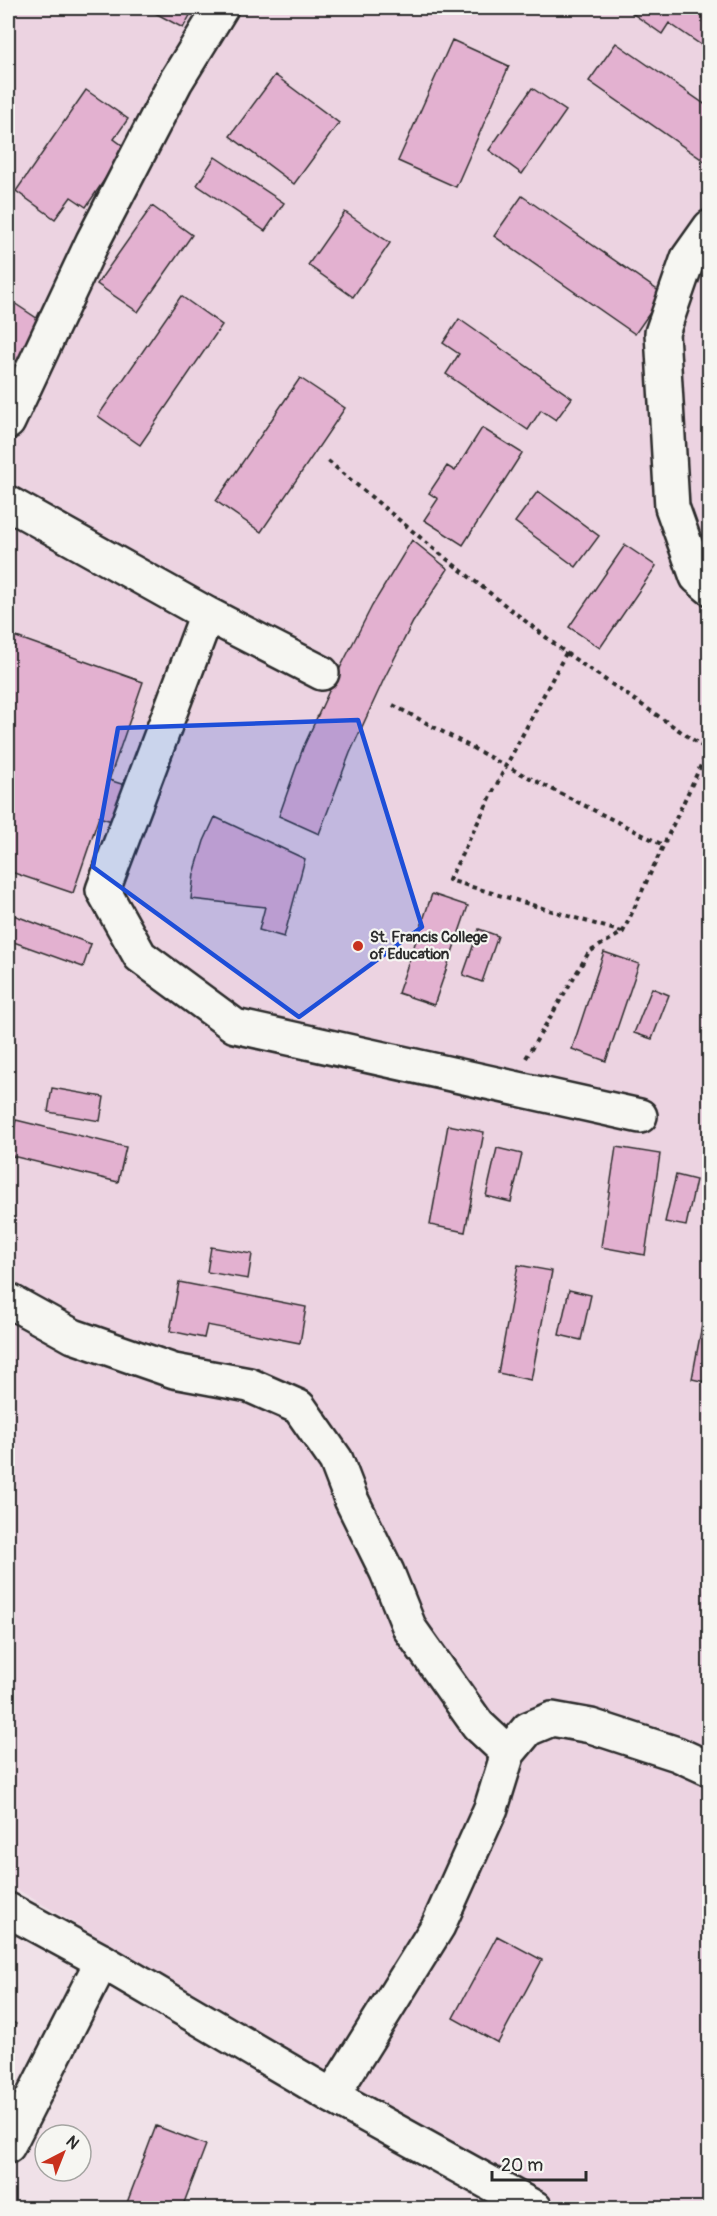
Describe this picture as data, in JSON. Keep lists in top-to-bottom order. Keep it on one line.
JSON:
{"places":["St. Francis College of Education"],"scale_bar":"20 m","north":"top right"}
